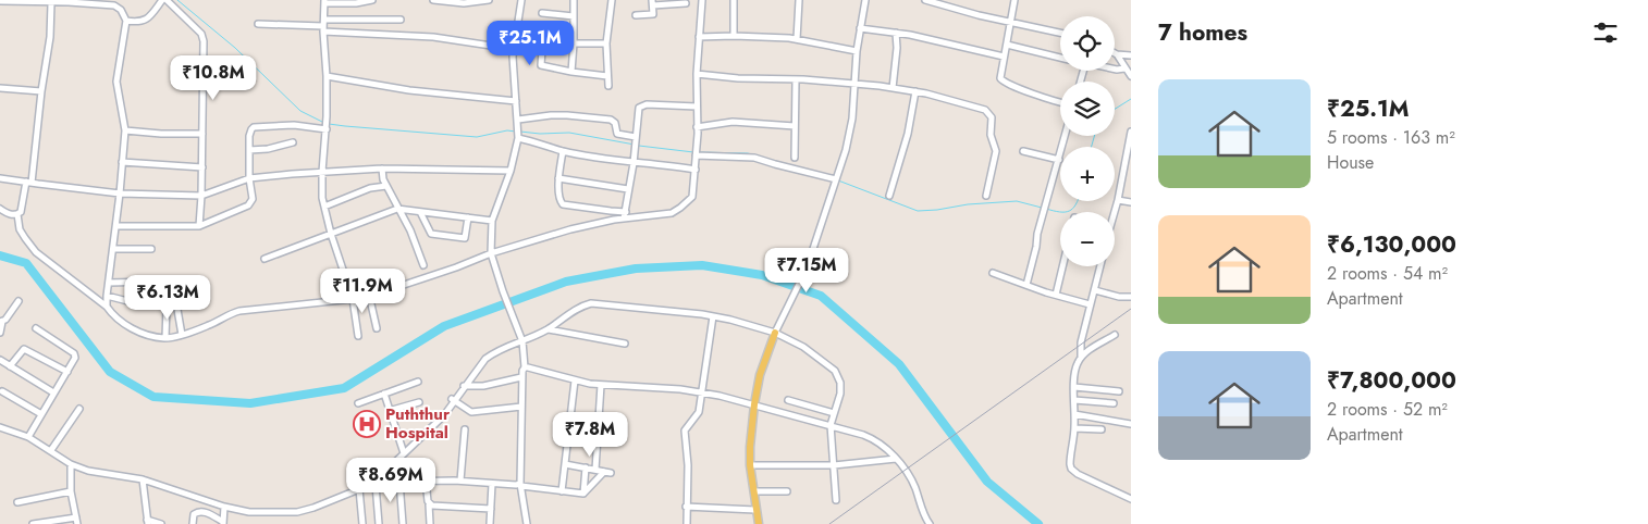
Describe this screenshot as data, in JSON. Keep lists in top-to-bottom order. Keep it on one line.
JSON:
{"places":{"hospital":["Puththur Hospital"]},"page":{"heading":"7 homes","map_buttons":["+","−"],"price":["₹25.1M","₹10.8M","₹7.15M","₹11.9M","₹6.13M","₹7.8M","₹8.69M"],"list":[{"name":"₹25.1M","note":"5 rooms · 163 m² · House"},{"name":"₹6,130,000","note":"2 rooms · 54 m² · Apartment"},{"name":"₹7,800,000","note":"2 rooms · 52 m² · Apartment"}]}}
